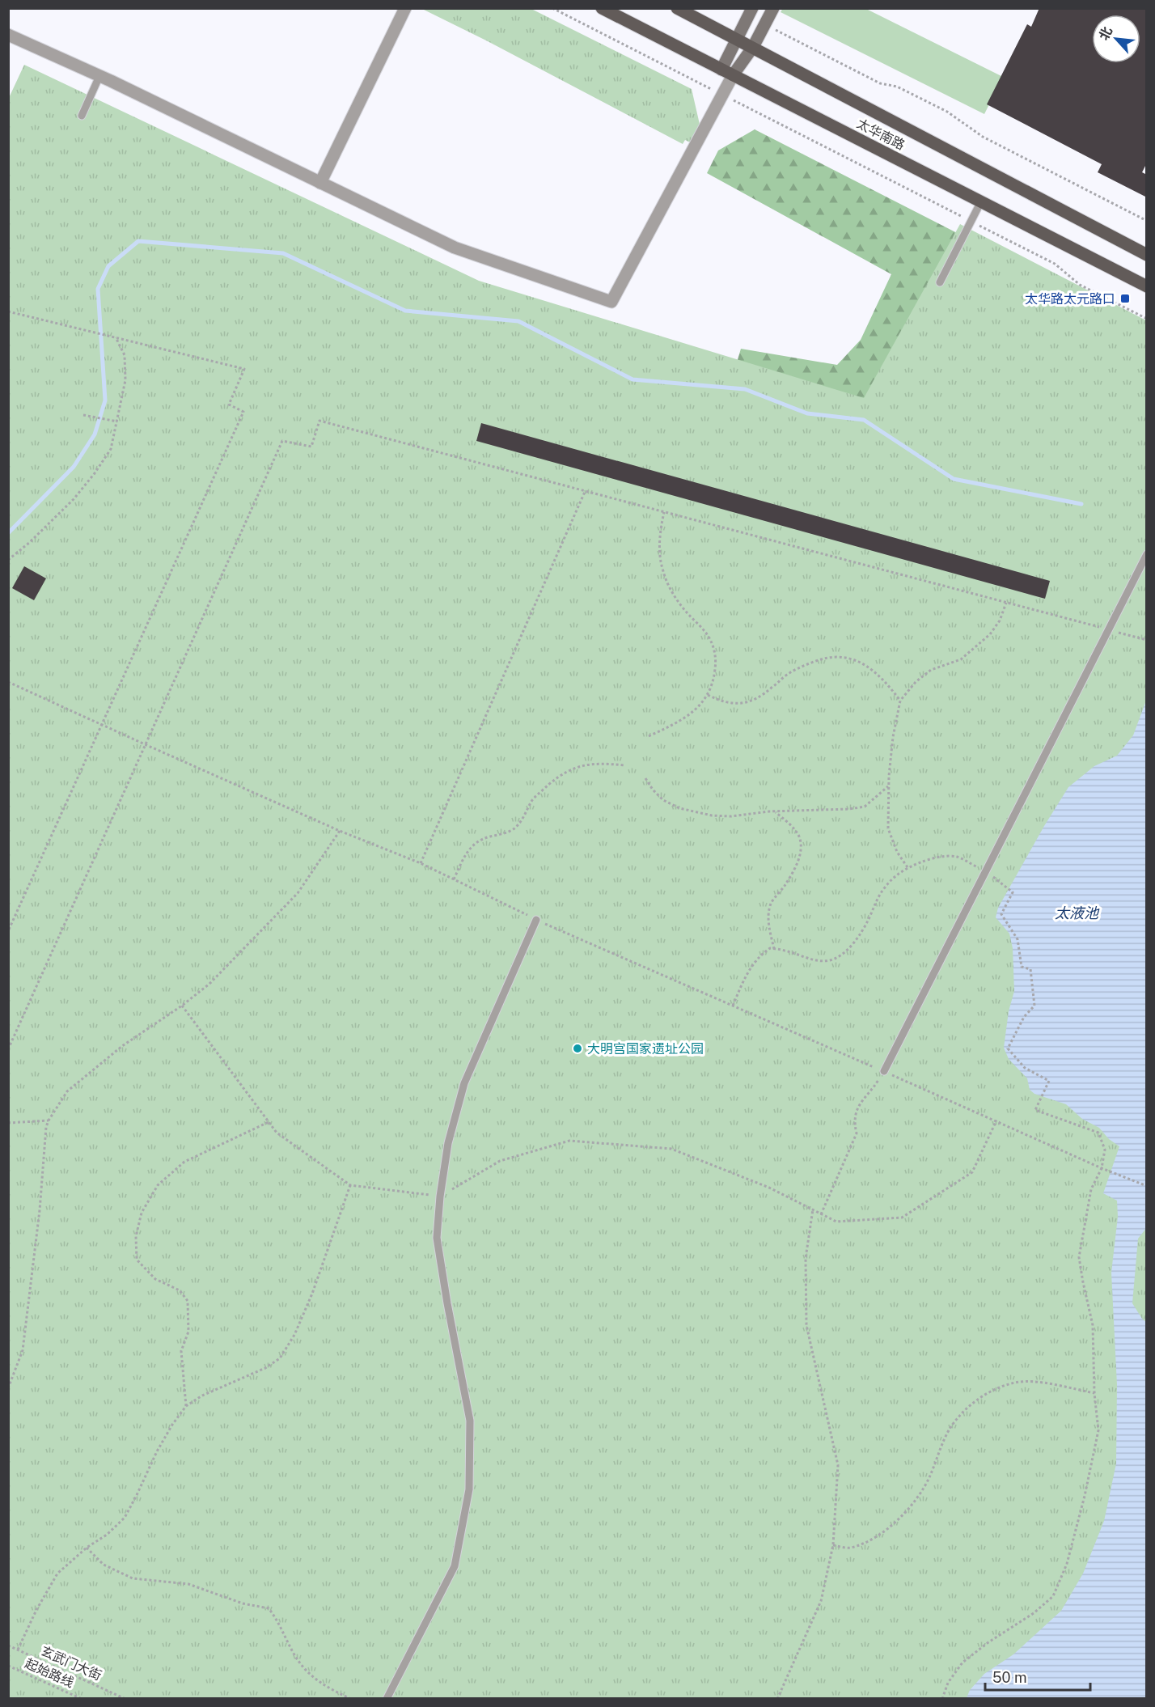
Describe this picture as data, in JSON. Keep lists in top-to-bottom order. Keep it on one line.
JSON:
{"streets":{"main road":["太华南路"],"path":["玄武门大街","起始路线"]},"water":["太液池"],"places":{"transit":["太华路太元路口"],"other":["大明宫国家遗址公园"]},"scale_bar":"50 m","north":"top left"}
